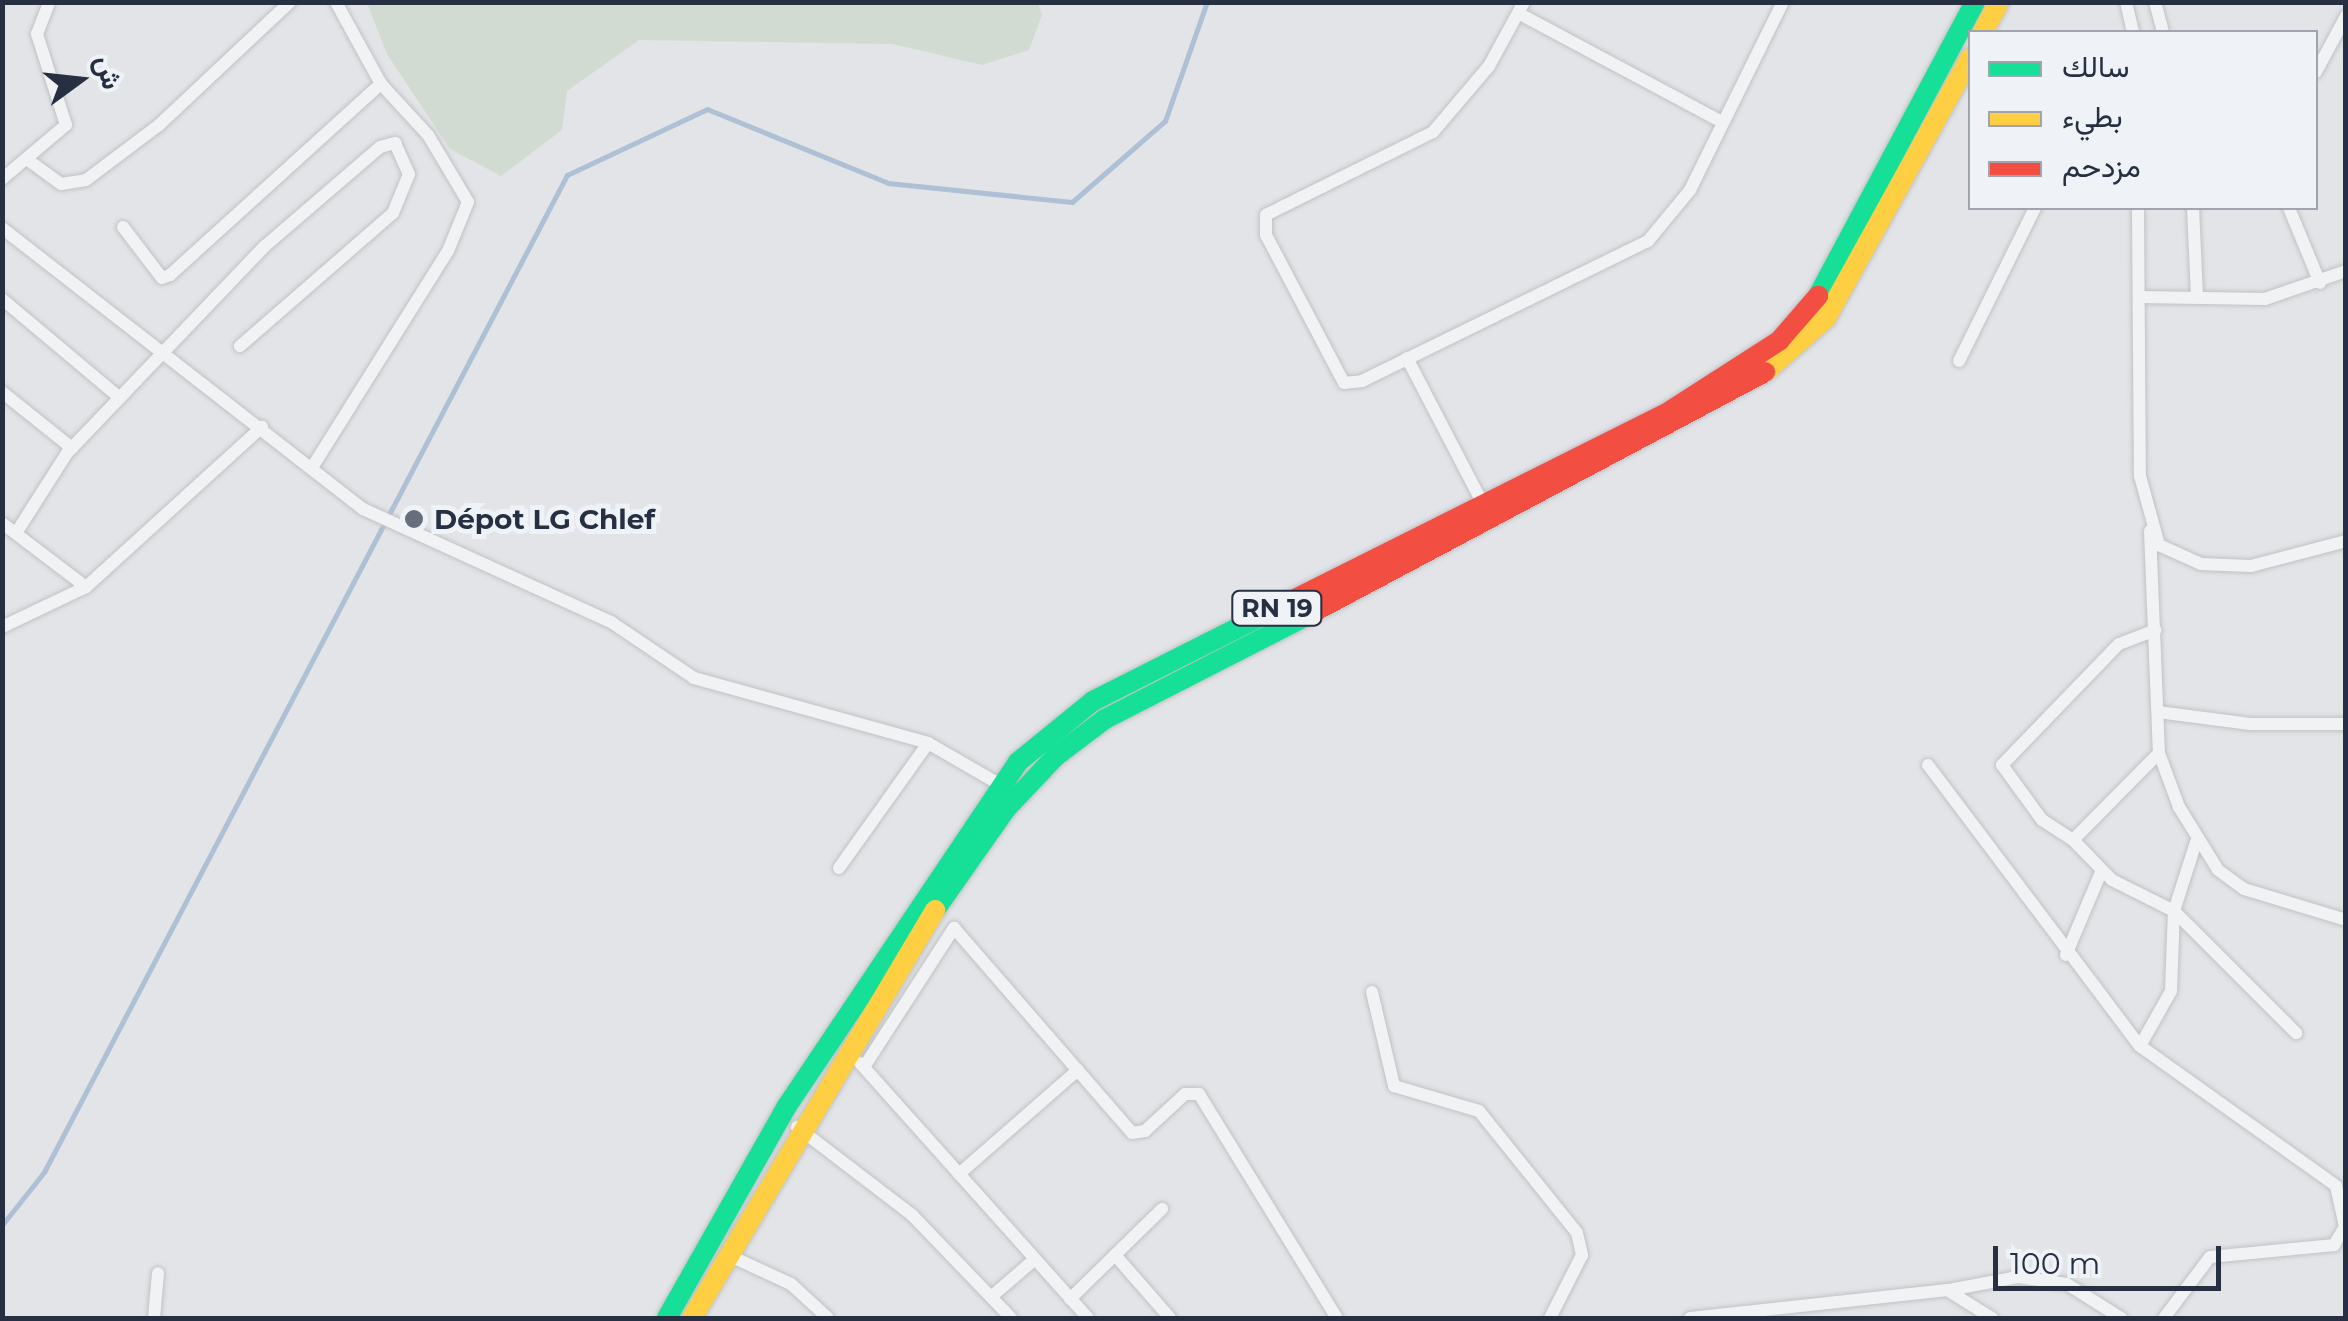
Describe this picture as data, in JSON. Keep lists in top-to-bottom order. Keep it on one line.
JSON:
{"streets":{"main road":["RN 19"]},"places":["Dépot LG Chlef"],"legend":["سالك","بطيء","مزدحم"],"scale_bar":"100 m","north":"right"}
